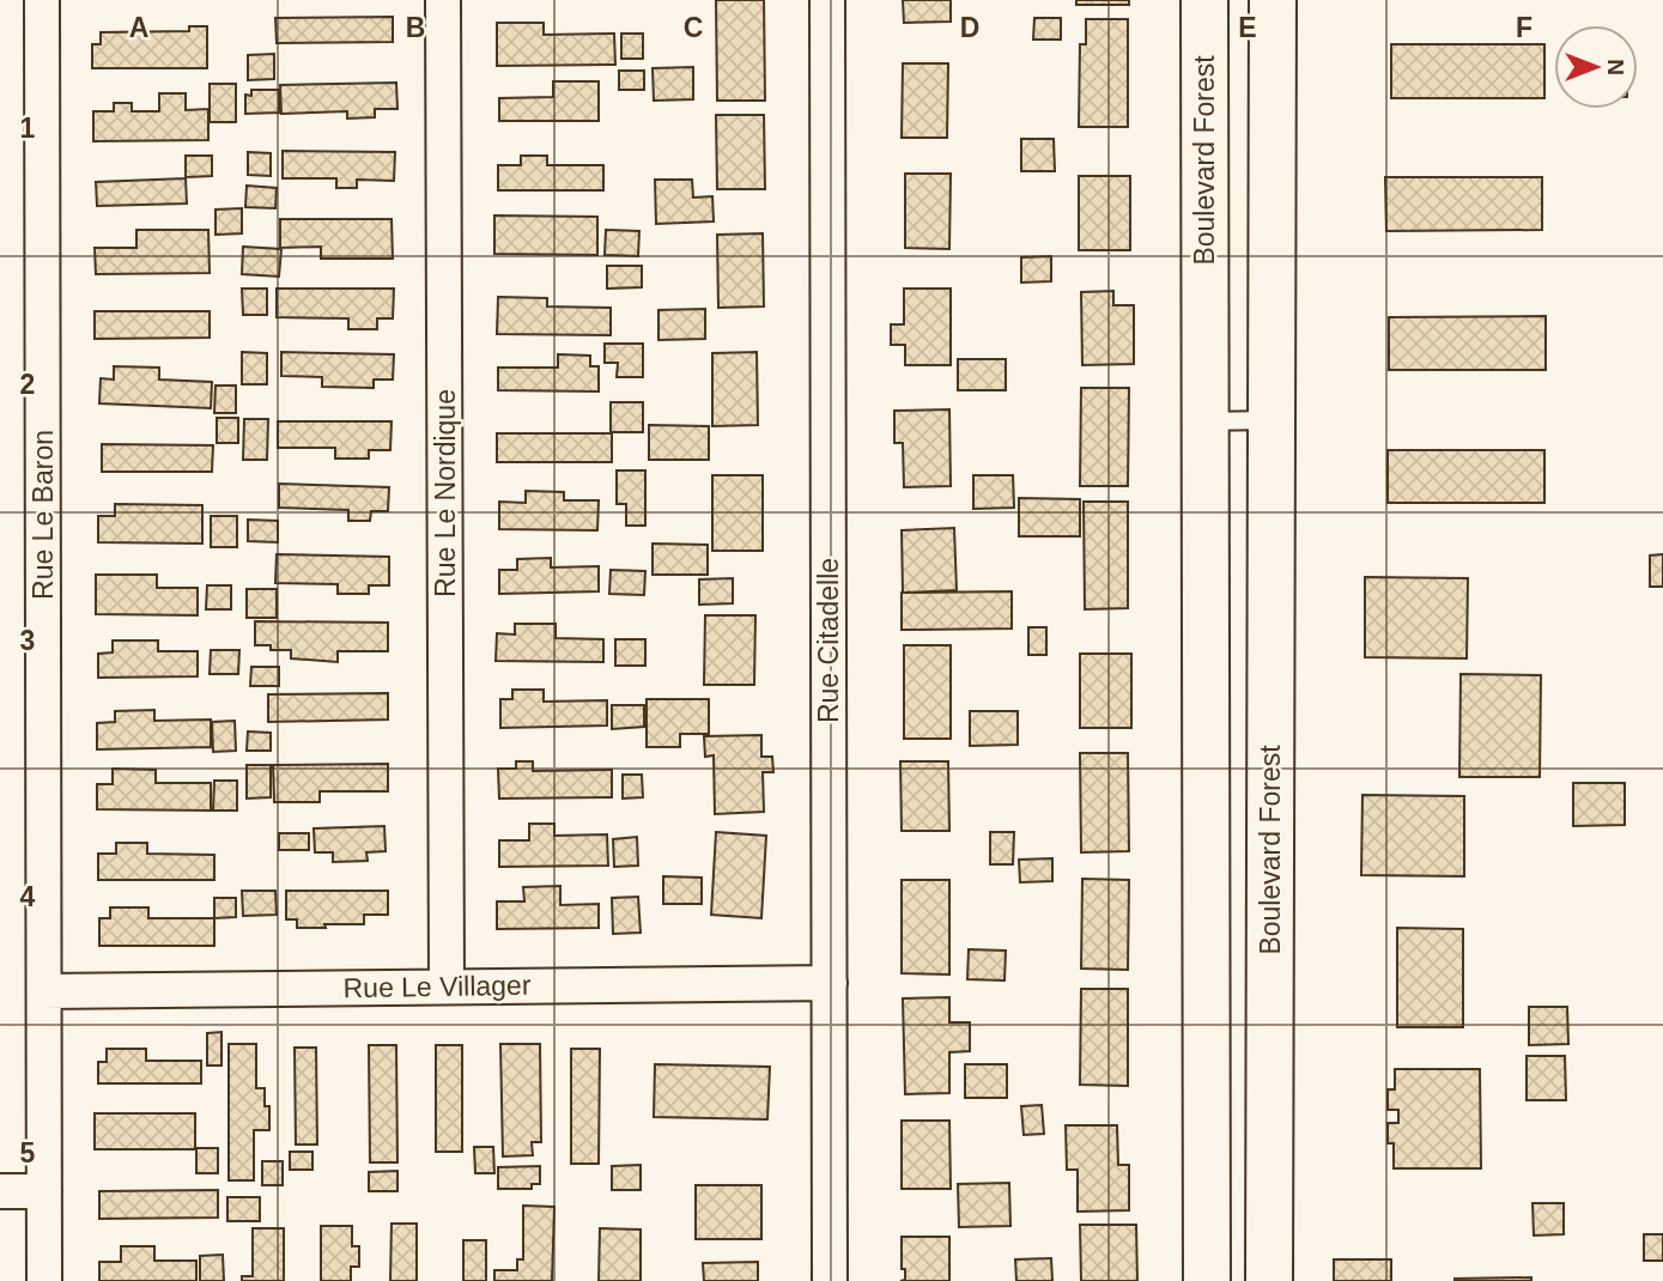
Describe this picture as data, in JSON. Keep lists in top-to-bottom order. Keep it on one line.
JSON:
{"streets":{"street":["Boulevard Forest","Rue Le Nordique","Rue Le Baron","Rue Citadelle","Rue Le Villager"]},"crossings":[["Rue Le Nordique","Rue Le Villager"],["Rue Le Baron","Rue Le Villager"],["Rue Citadelle","Rue Le Villager"]],"north":"right","grid":{"columns":["A","B","C","D","E","F"],"rows":["1","2","3","4","5"]}}
